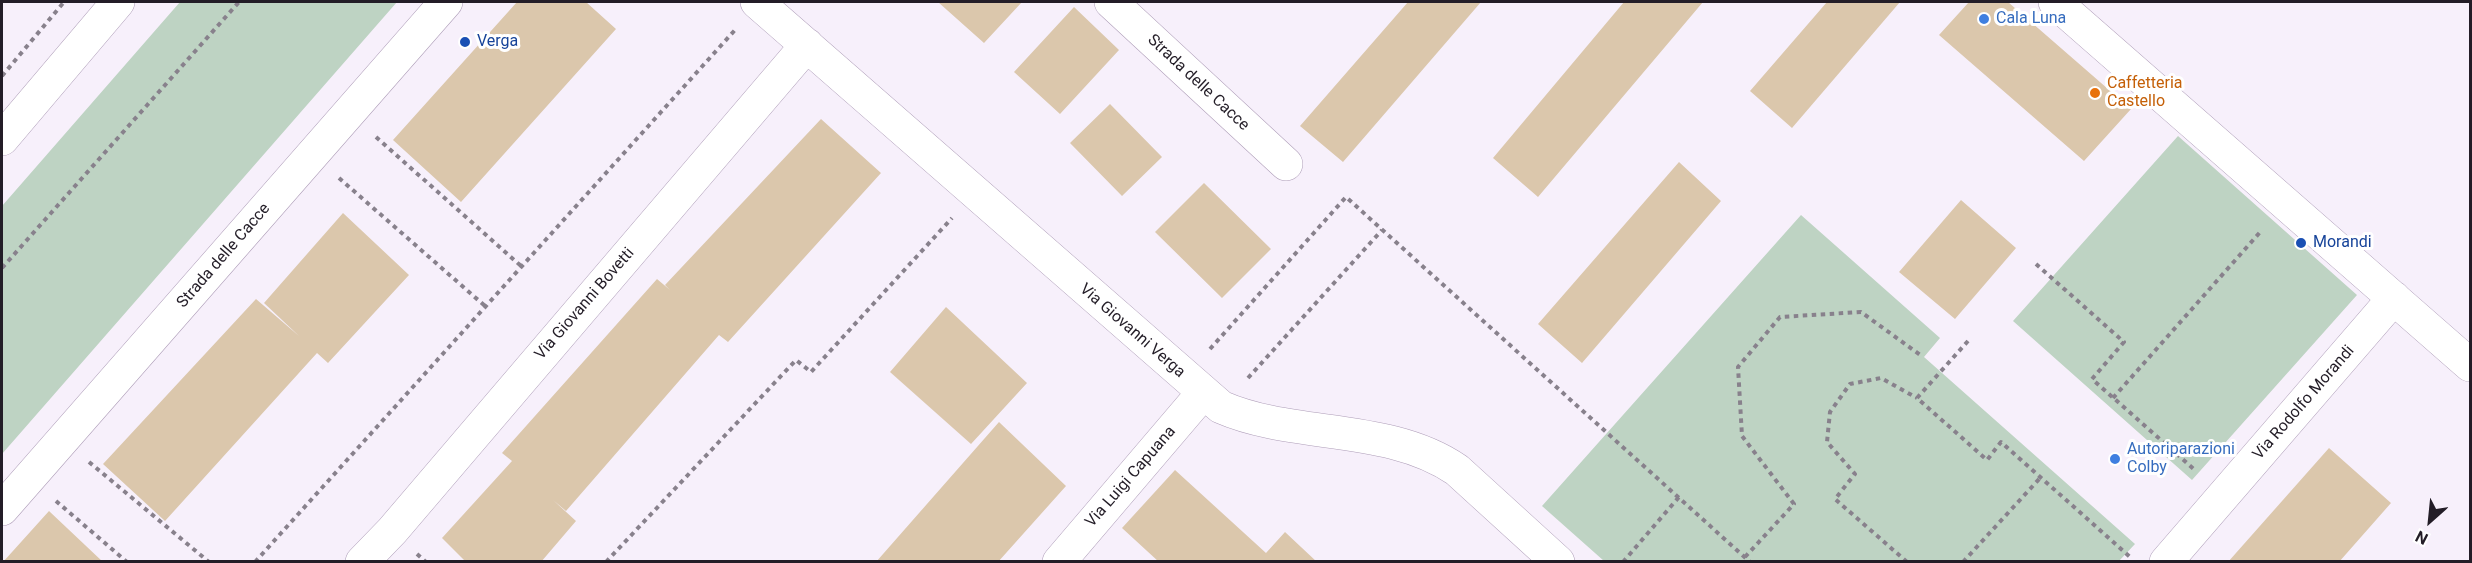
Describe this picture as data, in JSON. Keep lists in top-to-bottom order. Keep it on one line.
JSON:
{"streets":{"street":["Strada delle Cacce","Via Giovanni Bovetti","Via Giovanni Verga","Via Rodolfo Morandi","Via Luigi Capuana"]},"crossings":[["Via Giovanni Bovetti","Via Giovanni Verga"],["Via Giovanni Verga","Via Luigi Capuana"]],"places":["Cala Luna","Verga","Caffetteria Castello","Morandi","Autoriparazioni Colby"],"north":"bottom left"}
